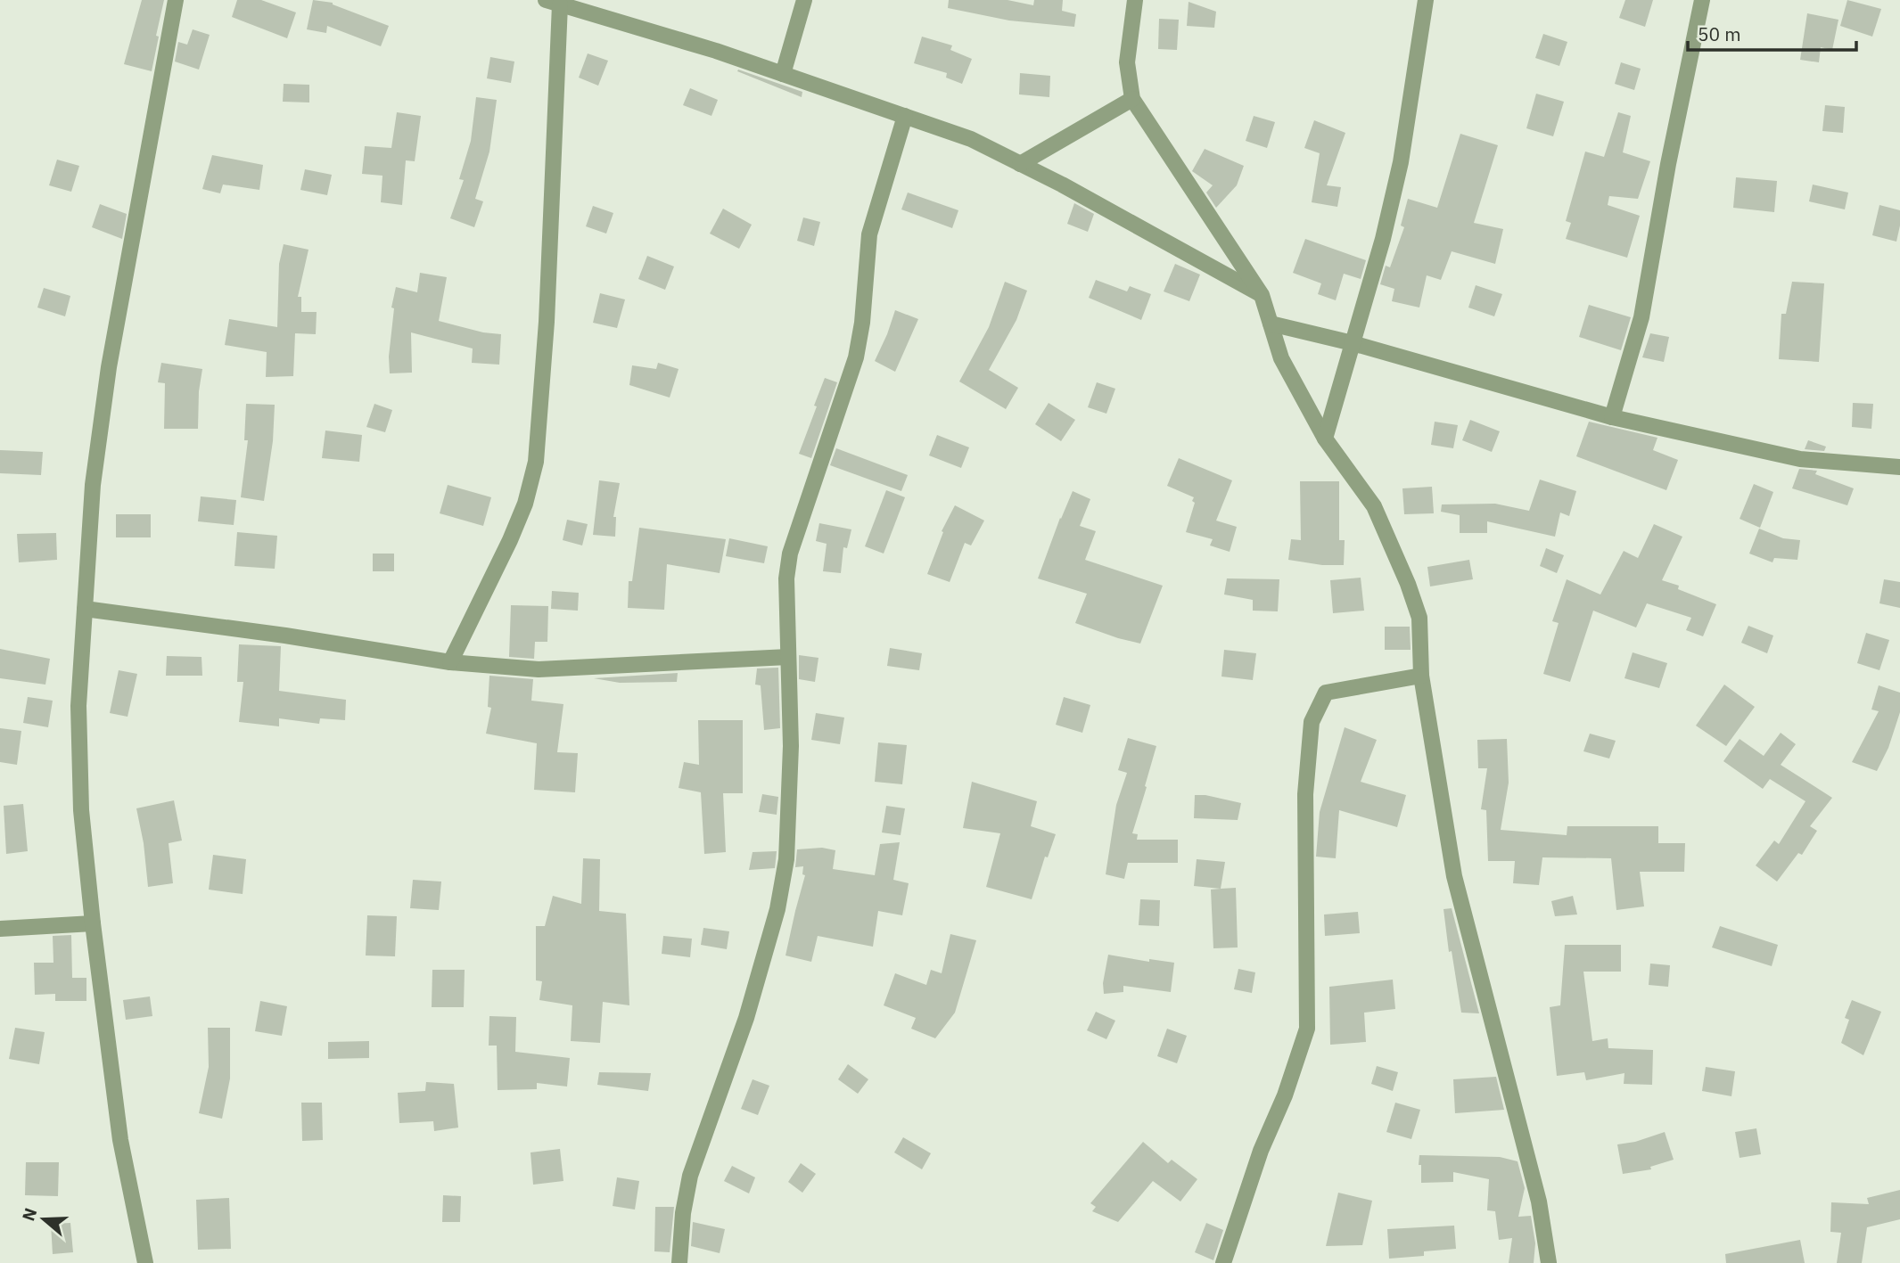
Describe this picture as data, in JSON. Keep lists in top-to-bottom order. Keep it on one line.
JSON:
{"scale_bar":"50 m","north":"left"}
